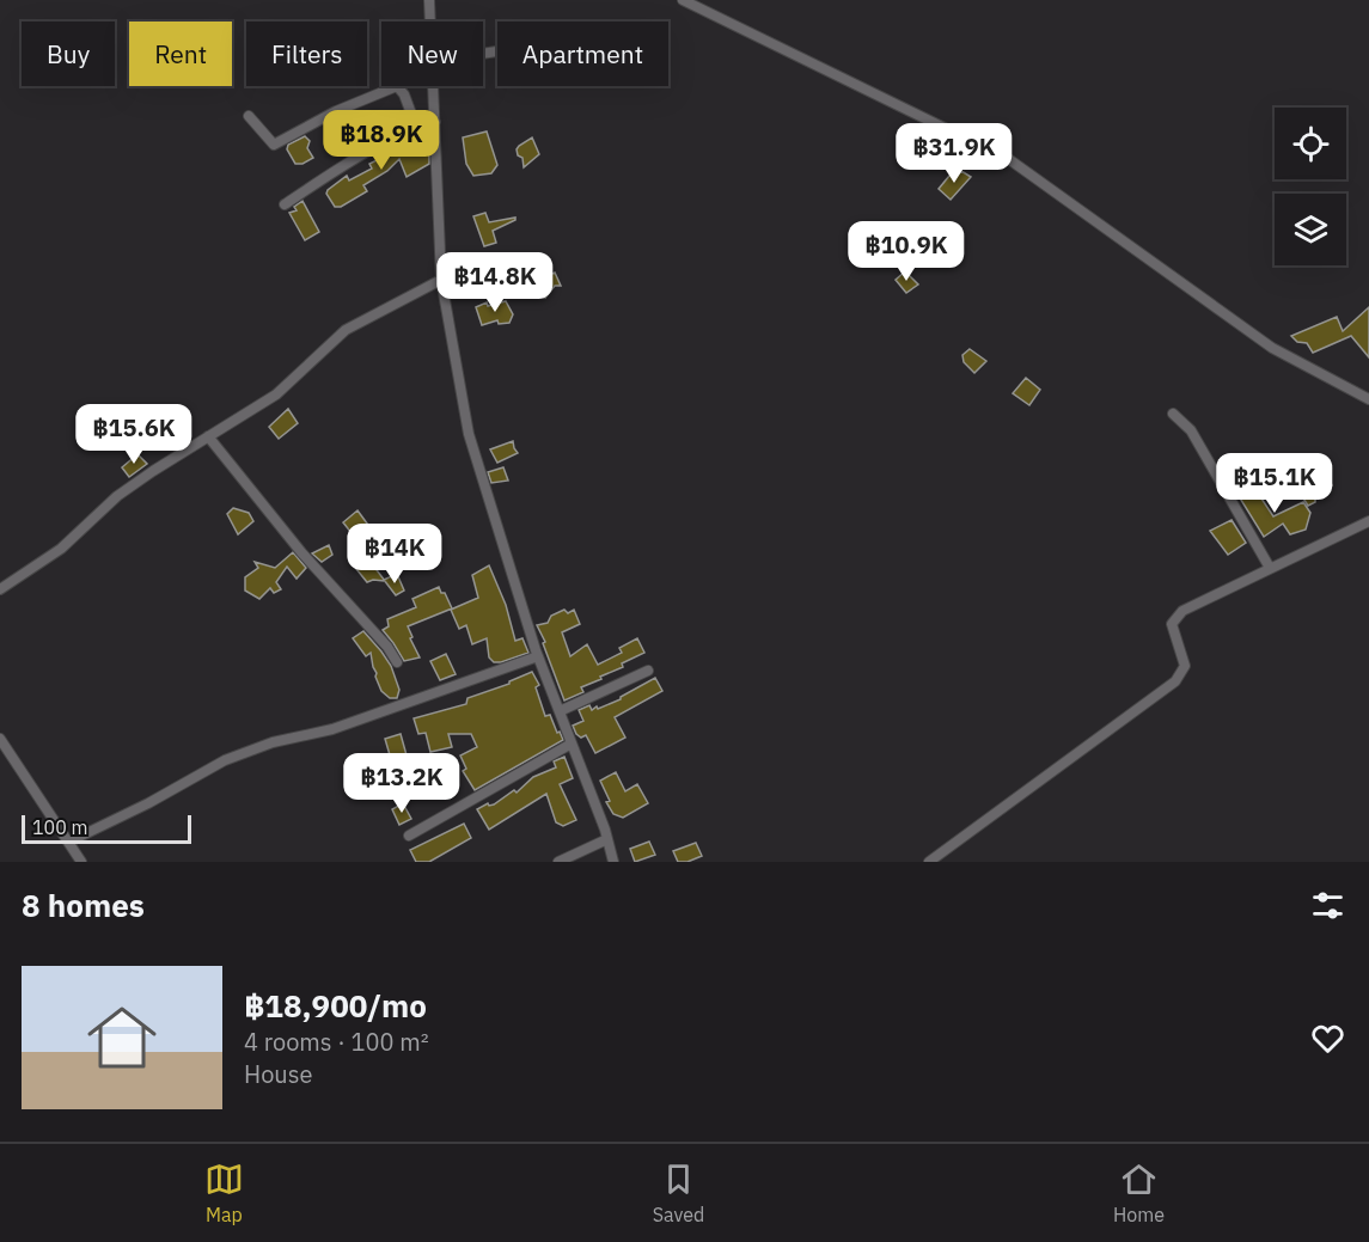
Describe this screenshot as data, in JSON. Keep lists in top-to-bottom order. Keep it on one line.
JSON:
{"scale_bar":"100 m","page":{"chip":["Buy","Rent","Filters","New","Apartment"],"price":["฿18.9K","฿31.9K","฿10.9K","฿14.8K","฿15.6K","฿15.1K","฿14K","฿13.2K"],"scale":"100 m","heading":"8 homes","list":[{"name":"฿18,900/mo","note":"4 rooms · 100 m² · House"}],"tabs":["Map","Saved","Home"]}}
